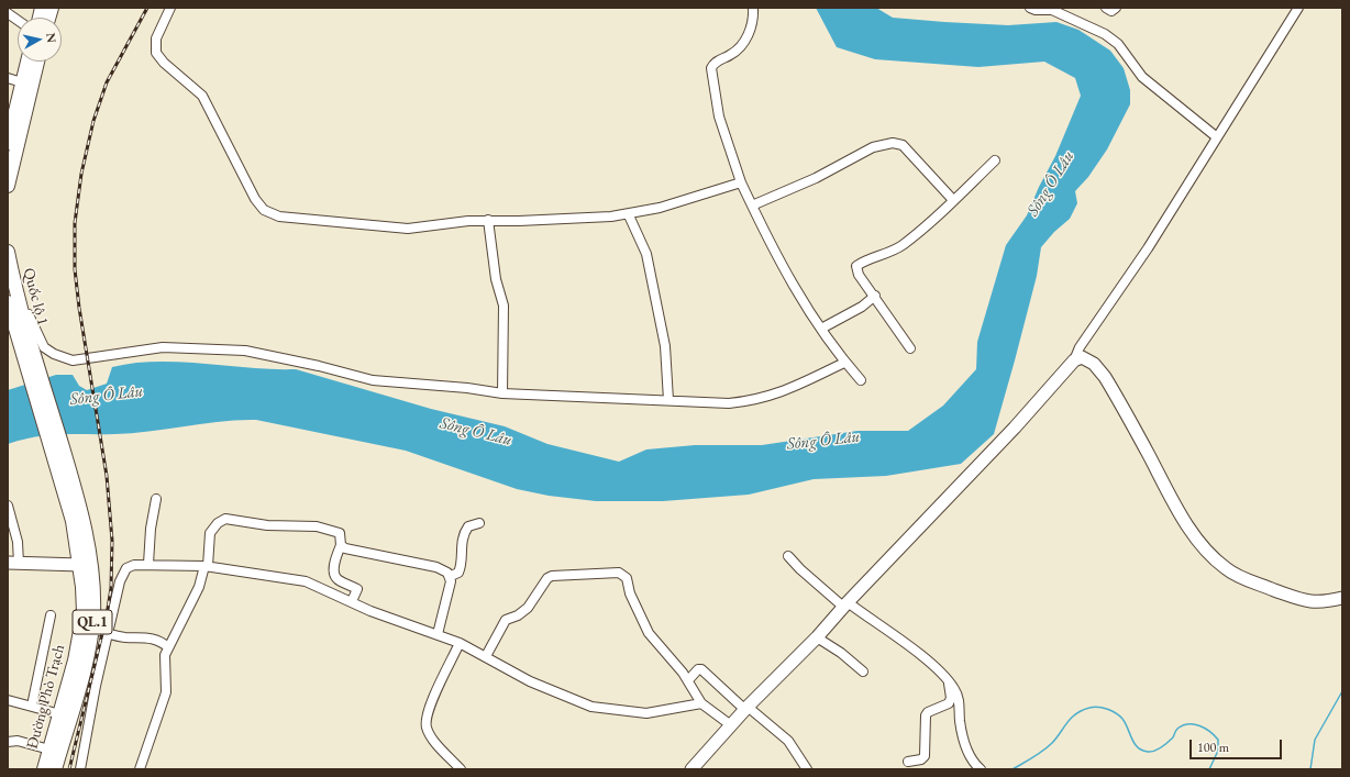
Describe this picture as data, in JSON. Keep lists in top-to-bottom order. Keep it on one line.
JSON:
{"streets":{"highway":["Quốc lộ 1","QL.1","Đường Phò Trạch"]},"crossings":[["Quốc lộ 1","QL.1"],["QL.1","Đường Phò Trạch"]],"water":["Sông Ô Lâu"],"scale_bar":"100 m","north":"right"}
